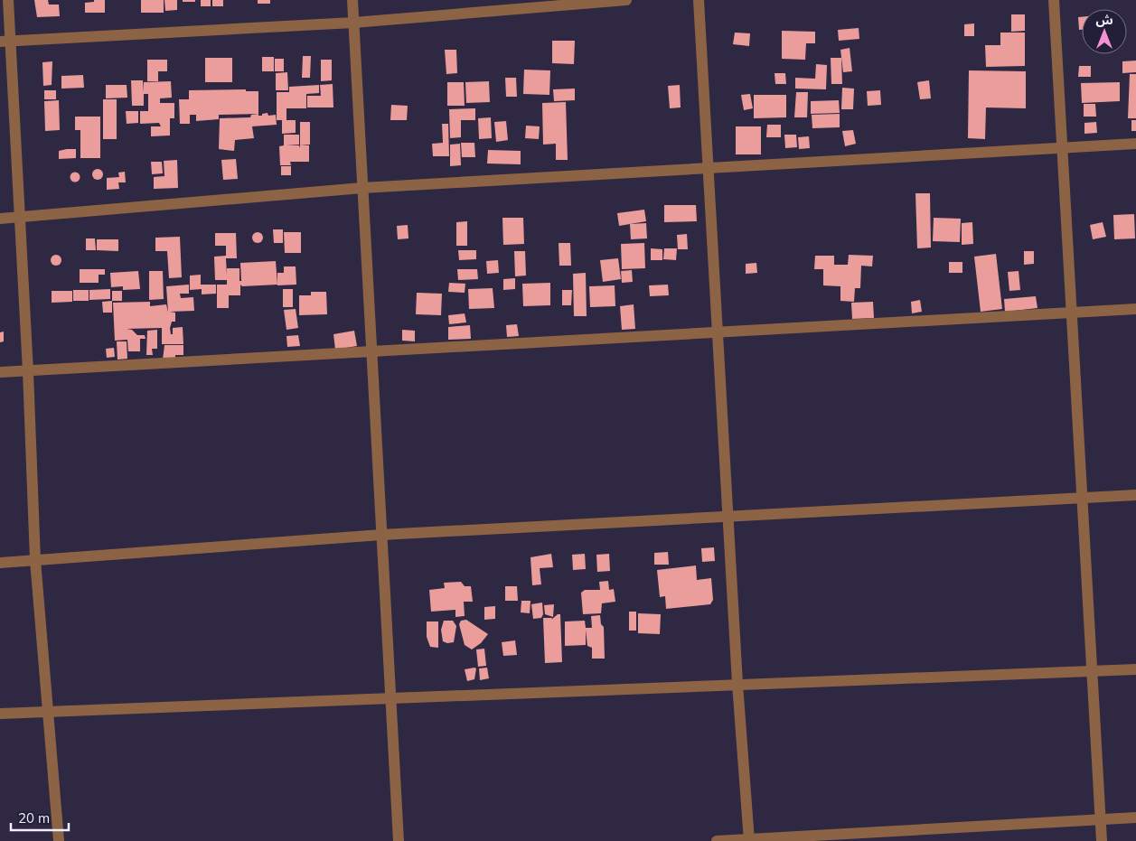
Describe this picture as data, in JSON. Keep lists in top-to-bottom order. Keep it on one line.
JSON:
{"scale_bar":"20 m","north":"top"}
